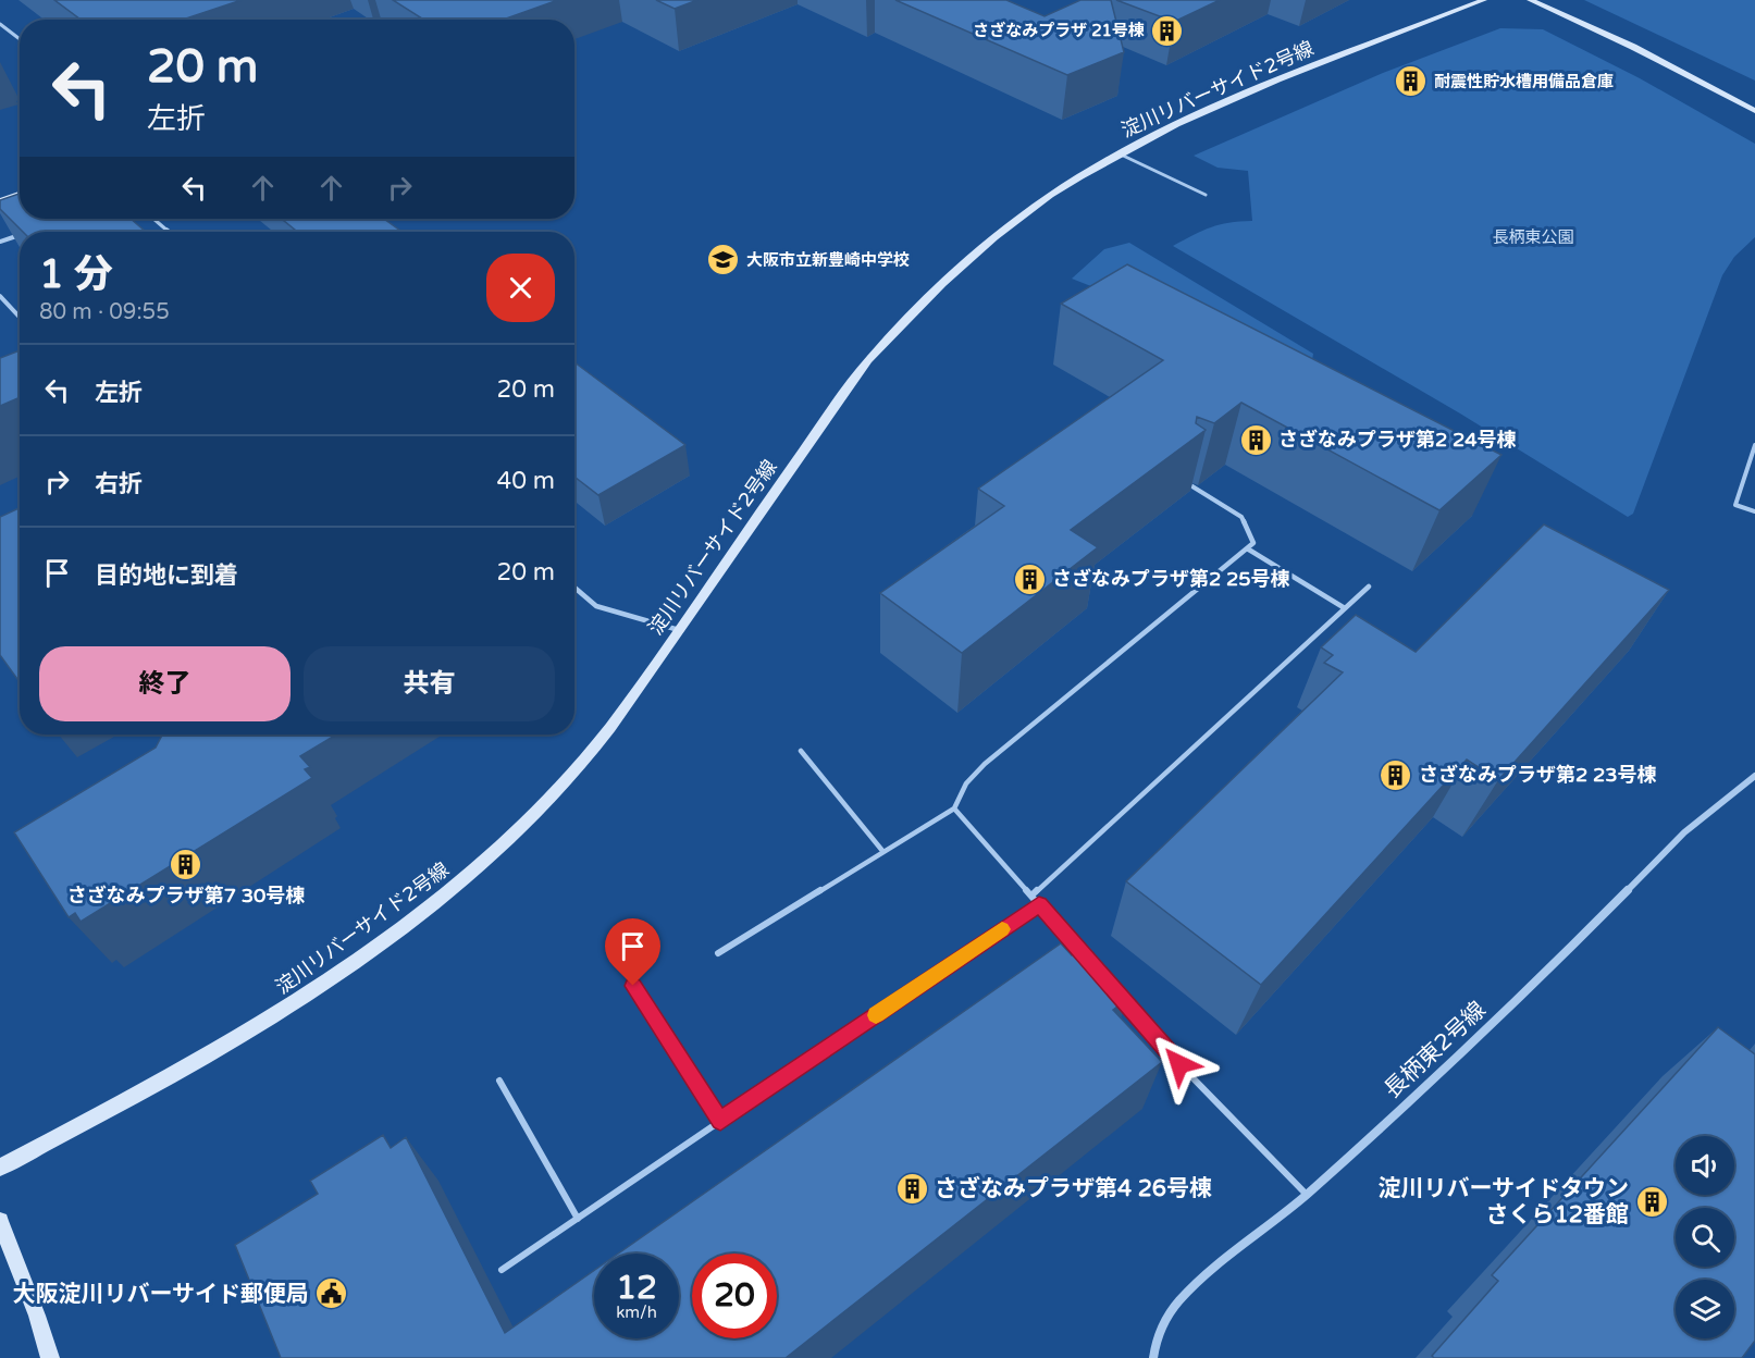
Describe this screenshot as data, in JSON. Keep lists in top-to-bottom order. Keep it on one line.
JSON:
{"streets":{"street":["淀川リバーサイド2号線","長柄東2号線"]},"parks":["長柄東公園"],"places":{"building":["さざなみプラザ 21号棟","耐震性貯水槽用備品倉庫","さざなみプラザ第2 24号棟","さざなみプラザ第2 25号棟","さざなみプラザ第2 23号棟","さざなみプラザ第7 30号棟","さざなみプラザ第4 26号棟","淀川リバーサイドタウン さくら12番館"],"school or university":["大阪市立新豊崎中学校"],"public building":["大阪淀川リバーサイド郵便局"]},"page":{"turn":["20 m","左折"],"heading":["1 分","80 m · 09:55"],"list":[{"name":"左折","value":"20 m"},{"name":"右折","value":"40 m"},{"name":"目的地に到着","value":"20 m"}],"buttons":["終了","共有"],"speed":"12 km/h","limit":"20"}}
